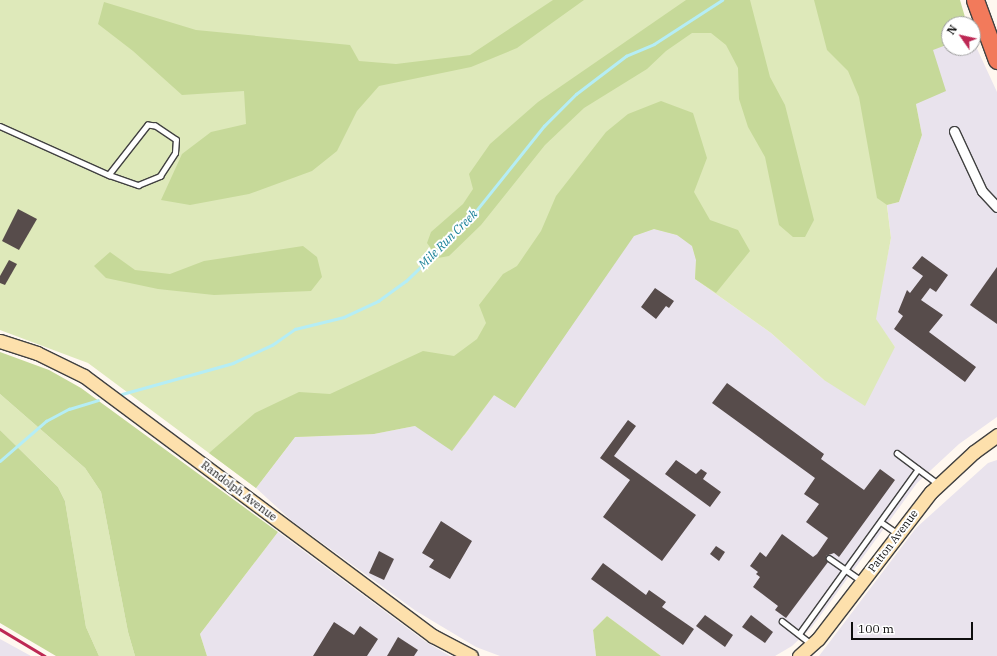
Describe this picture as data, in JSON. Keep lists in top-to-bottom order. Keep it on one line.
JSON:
{"streets":{"street":["Randolph Avenue","Patton Avenue"]},"water":["Mile Run Creek"],"scale_bar":"100 m","north":"top left"}
